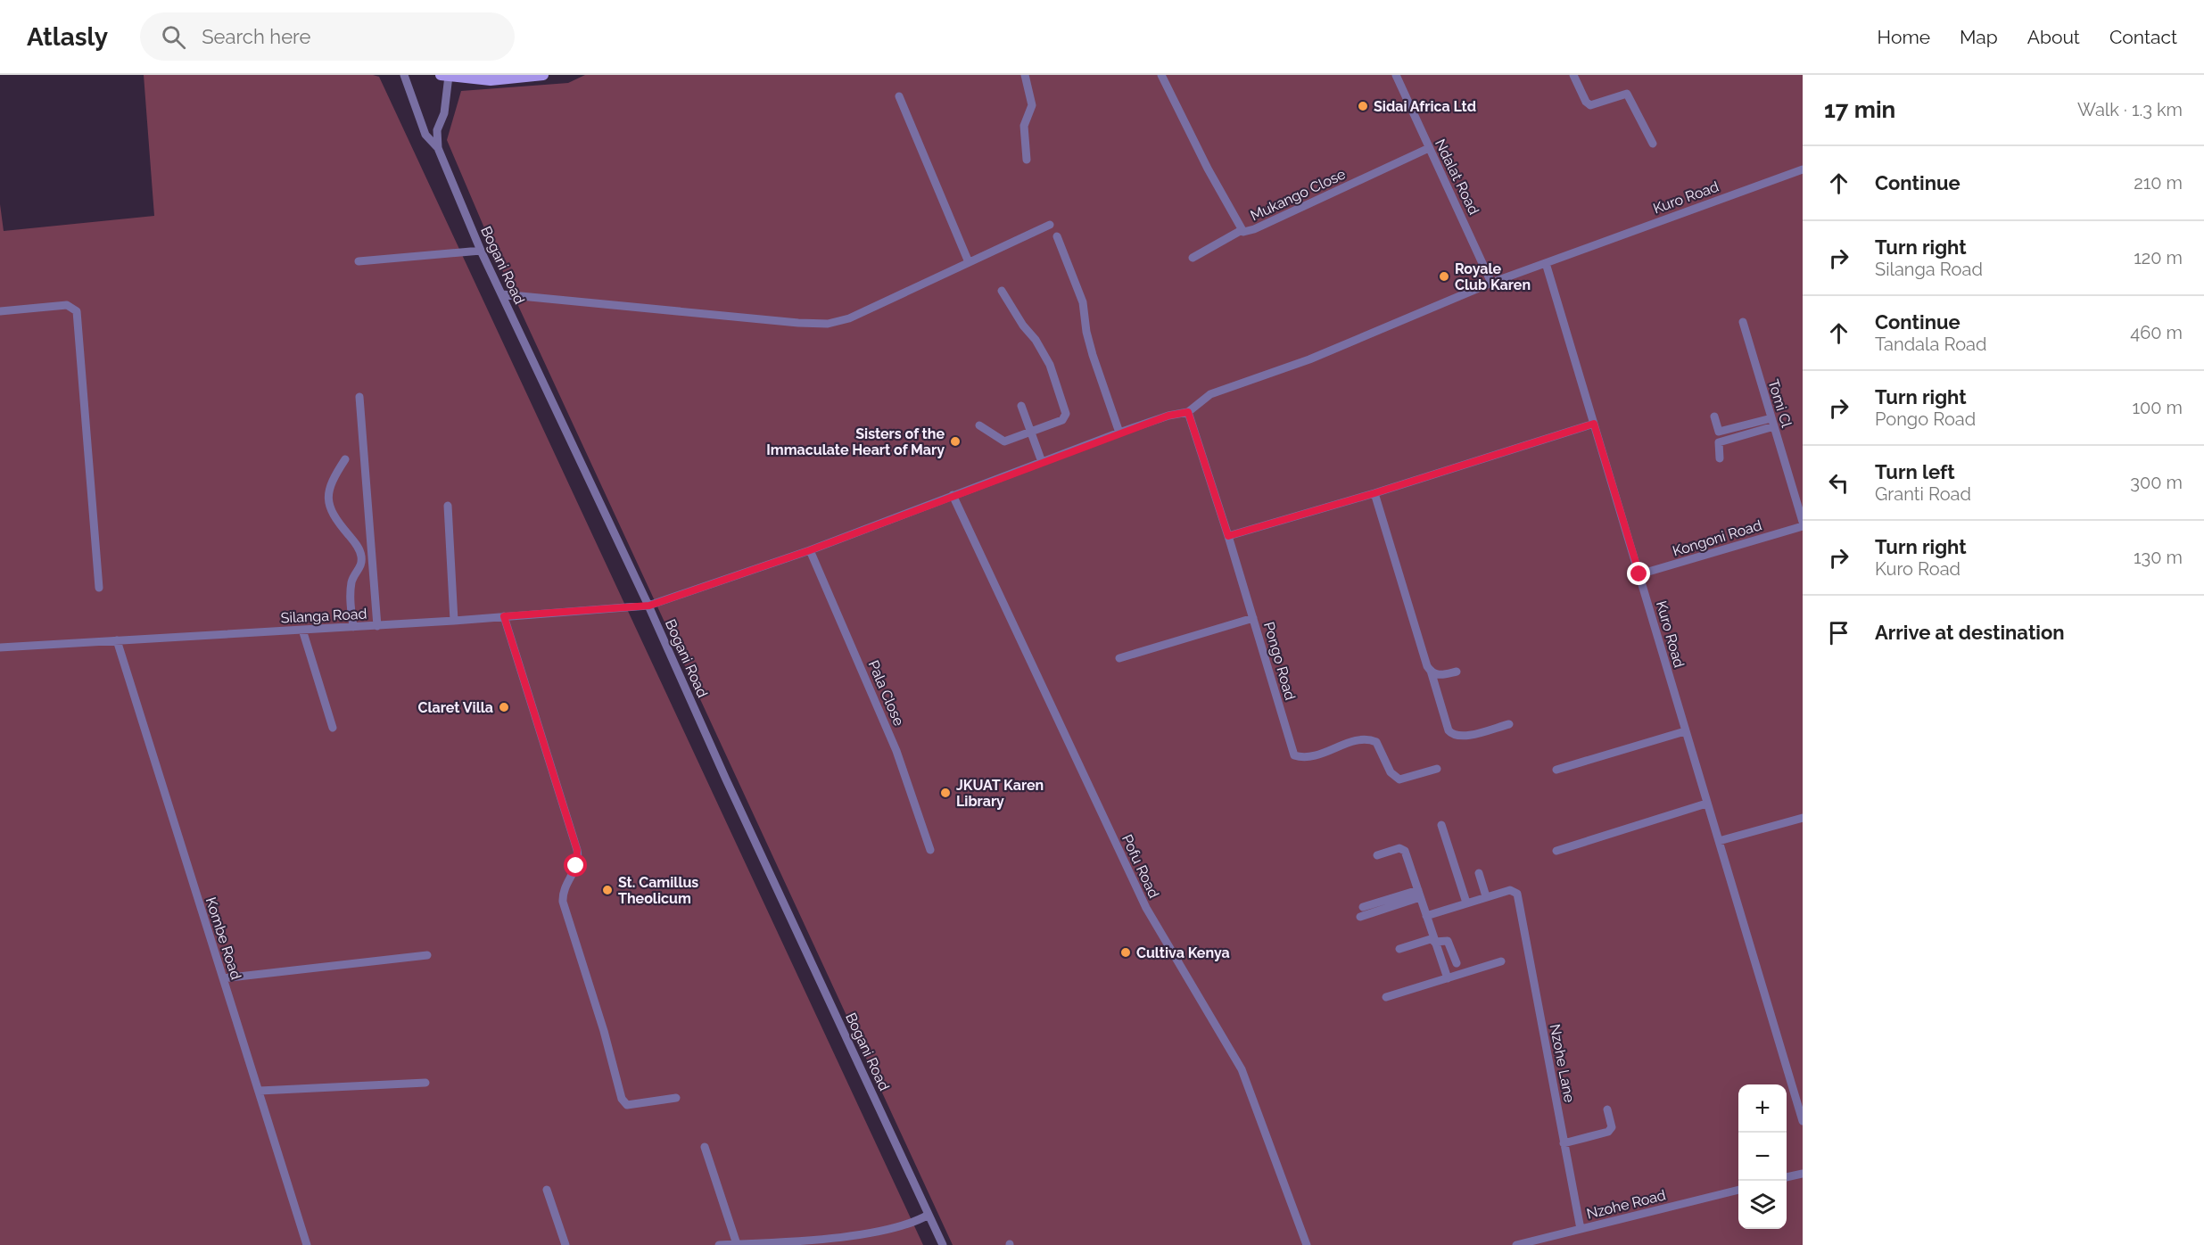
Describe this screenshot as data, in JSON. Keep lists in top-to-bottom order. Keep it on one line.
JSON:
{"streets":{"street":["Ndalat Road","Mukango Close","Kuro Road","Bogani Road","Tomi Cl","Kongoni Road","Silanga Road","Pongo Road","Pala Close","Pofu Road","Kombe Road","Nzohe Lane","Nzohe Road"]},"crossings":[["Ndalat Road","Mukango Close"],["Kuro Road","Kongoni Road"],["Bogani Road","Silanga Road"],["Silanga Road","Pongo Road"],["Silanga Road","Pala Close"],["Silanga Road","Pofu Road"],["Silanga Road","Kombe Road"],["Nzohe Lane","Nzohe Road"]],"places":["Sidai Africa Ltd","Royale Club Karen","Sisters of the Immaculate Heart of Mary","Claret Villa","JKUAT Karen Library","St. Camillus Theolicum","Cultiva Kenya"],"page":{"header":"Atlasly","search":"Search here","nav":["Home","Map","About","Contact"],"heading":["17 min","Walk · 1.3 km"],"list":[["Continue","210 m"],["Turn right","Silanga Road","120 m"],["Continue","Tandala Road","460 m"],["Turn right","Pongo Road","100 m"],["Turn left","Granti Road","300 m"],["Turn right","Kuro Road","130 m"],"Arrive at destination"],"map_buttons":["+","−"]}}
